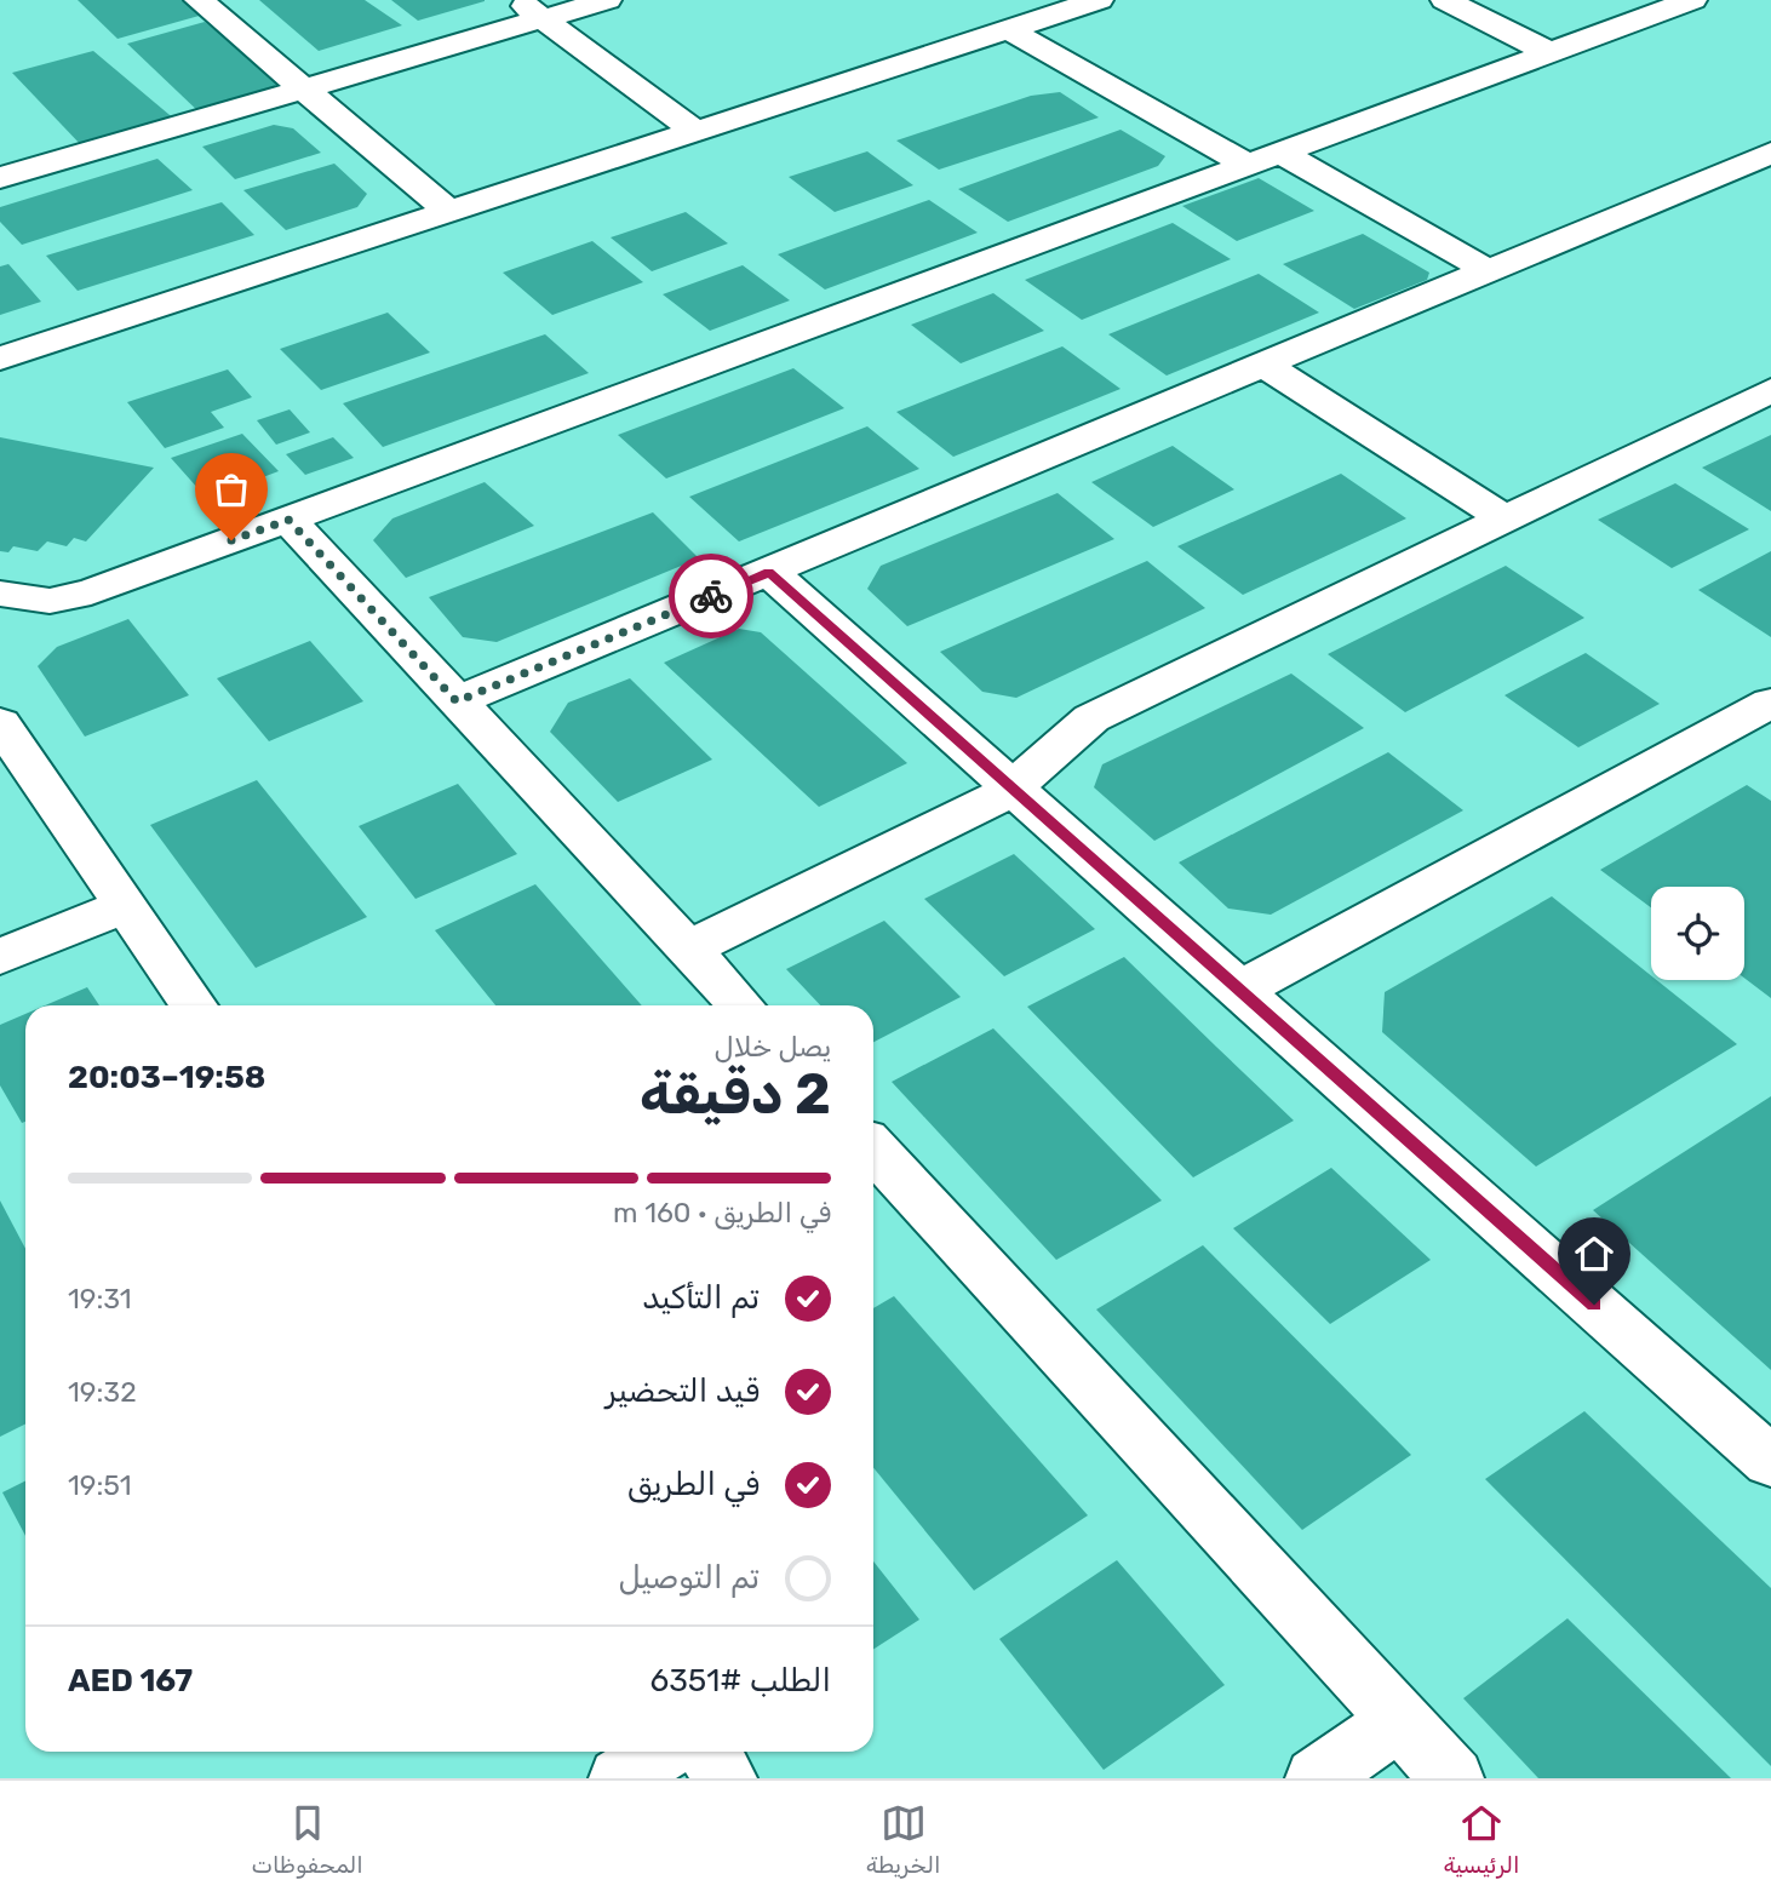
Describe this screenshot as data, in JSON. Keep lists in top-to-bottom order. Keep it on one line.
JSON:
{"page":{"heading":["2 دقيقة","يصل خلال","19:58–20:03"],"panel":["الطلب #6351","AED 167"],"bar":"في الطريق · 160 m","list":[["تم التأكيد","19:31"],["قيد التحضير","19:32"],["في الطريق","19:51"],"تم التوصيل"],"tabs":["الرئيسية","الخريطة","المحفوظات"]}}
